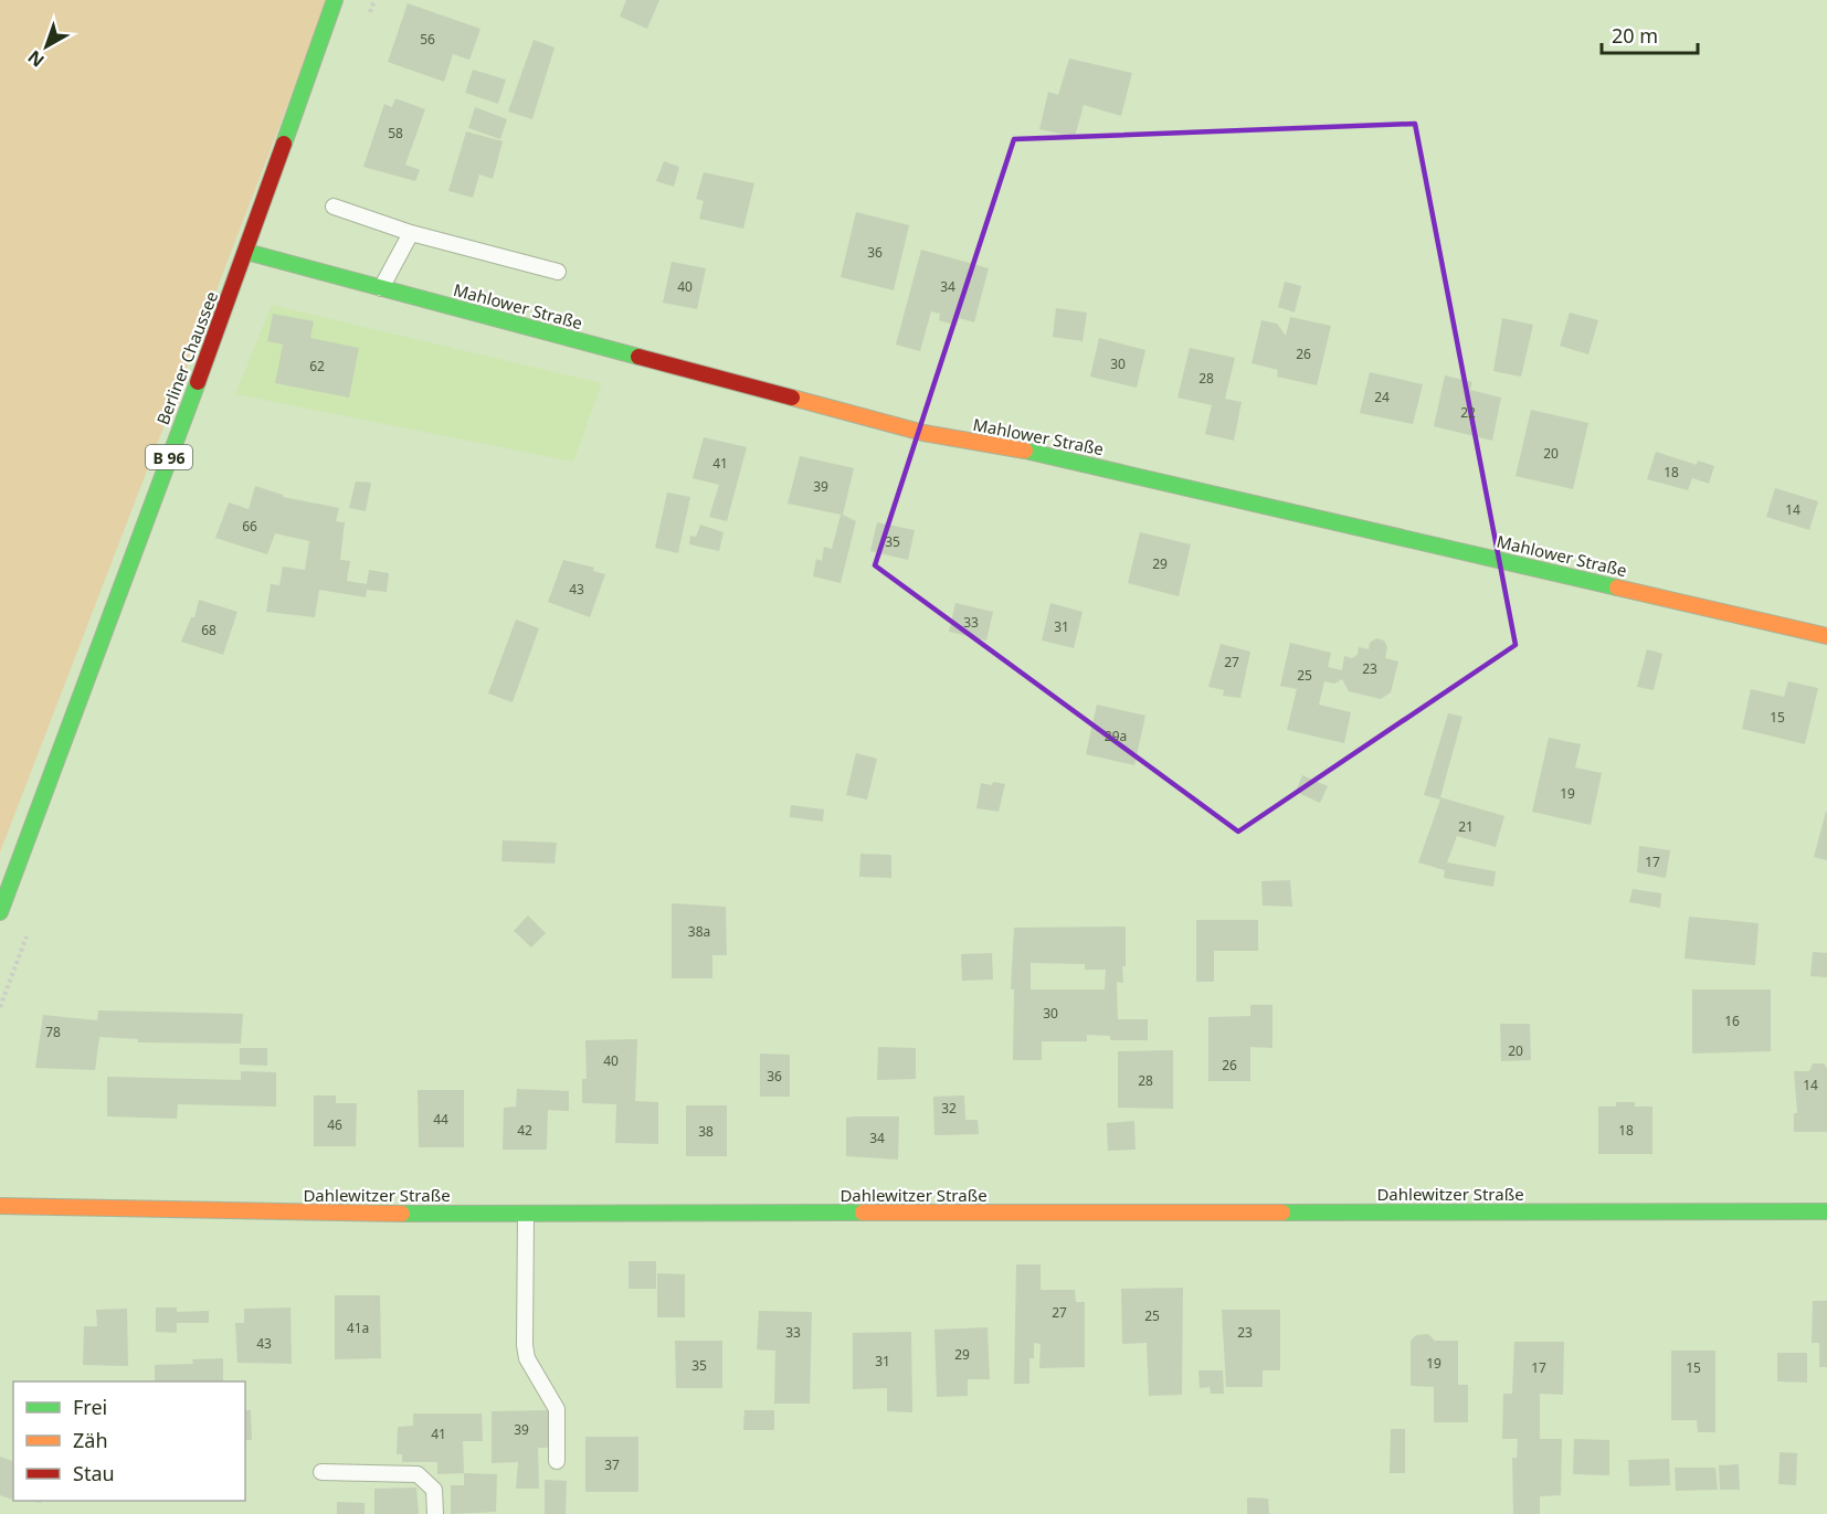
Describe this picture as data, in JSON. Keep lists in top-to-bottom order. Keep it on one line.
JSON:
{"streets":{"street":["Mahlower Straße","Berliner Chaussee","B 96","Dahlewitzer Straße"]},"crossings":[["Mahlower Straße","Berliner Chaussee"]],"house_numbers":["56","58","36","40","34","26","30","62","28","24","22","20","41","18","39","14","66","35","29","43","33","31","68","27","23","25","15","29a","19","21","17","38a","30","16","78","20","40","26","36","28","14","32","44","46","42","18","38","34","27","25","41a","33","23","43","29","31","19","35","17","15","39","41","37"],"legend":["Frei","Zäh","Stau"],"scale_bar":"20 m","north":"bottom left"}
